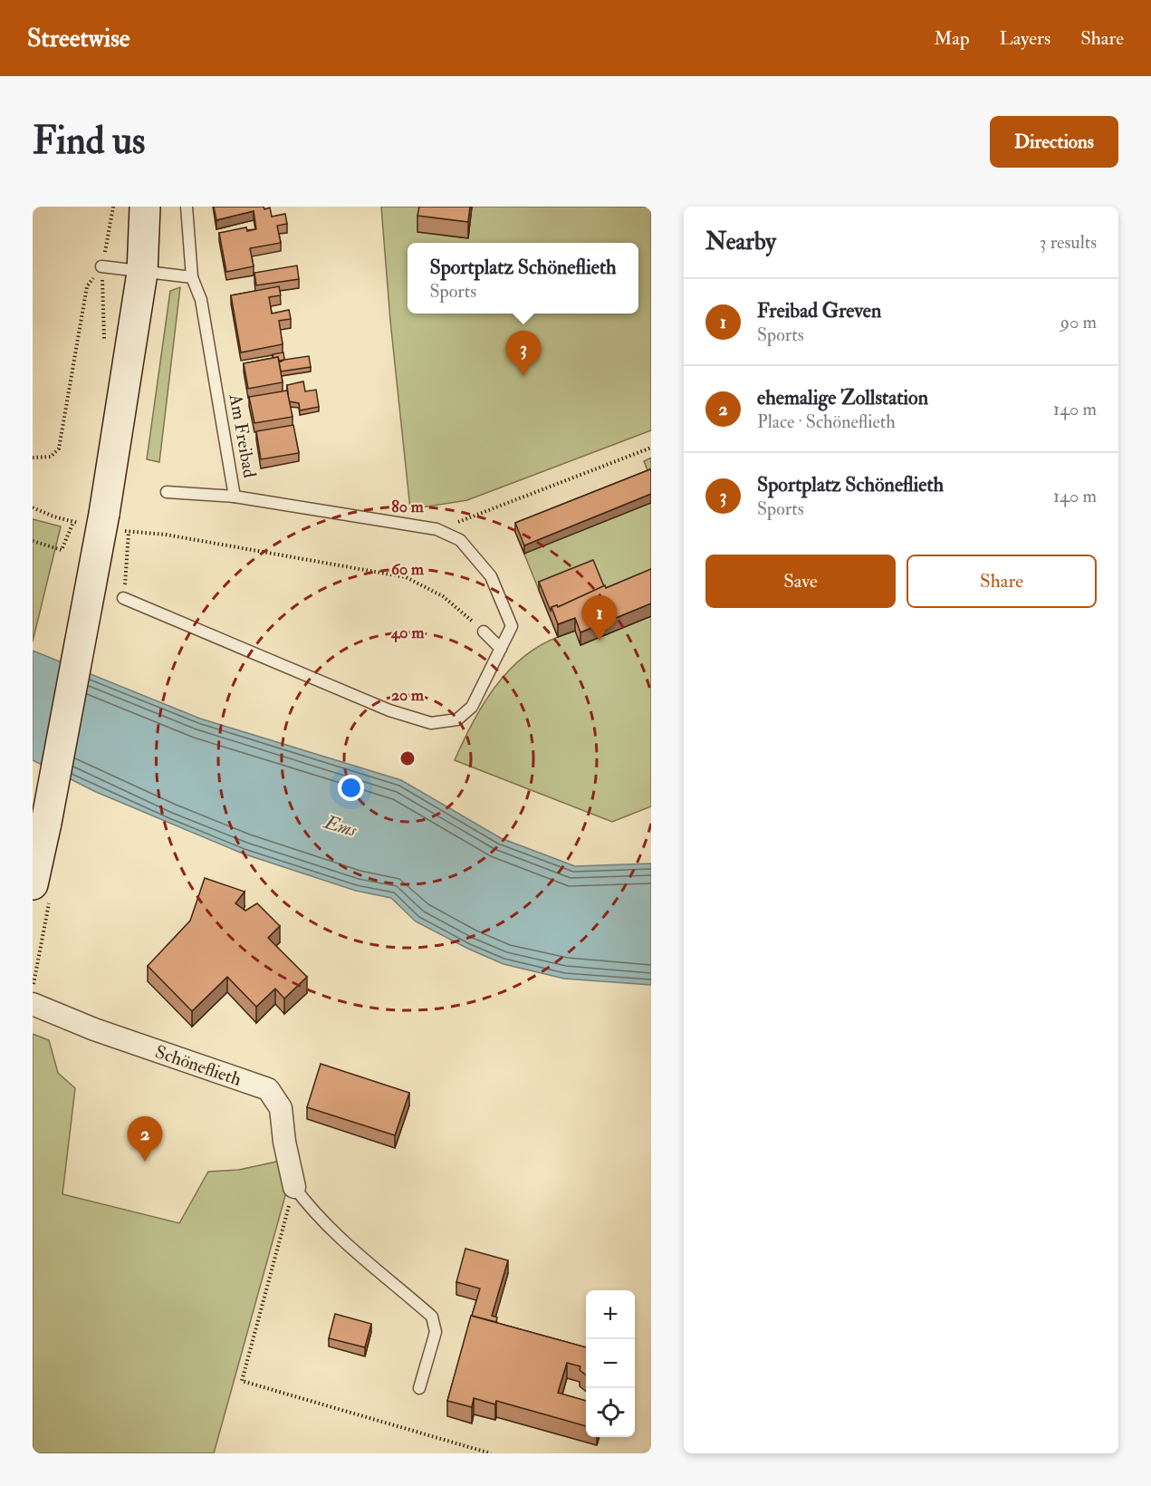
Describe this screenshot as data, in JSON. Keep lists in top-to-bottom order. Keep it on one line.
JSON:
{"streets":{"street":["Schöneflieth"],"lane":["Am Freibad"]},"water":["Ems"],"page":{"header":"Streetwise","nav":["Map","Layers","Share"],"buttons":["Directions",["Save","Share"]],"title":"Find us","heading":["Nearby","3 results"],"popup":["Sportplatz Schöneflieth","Sports"],"list":[{"mark":"1","name":"Freibad Greven","note":"Sports","value":"90 m"},{"mark":"2","name":"ehemalige Zollstation","note":"Place · Schöneflieth","value":"140 m"},{"mark":"3","name":"Sportplatz Schöneflieth","note":"Sports","value":"140 m"}],"pins":["3","1","2"],"map_buttons":["+","−"]},"rings":["80 m","60 m","40 m","20 m"]}
